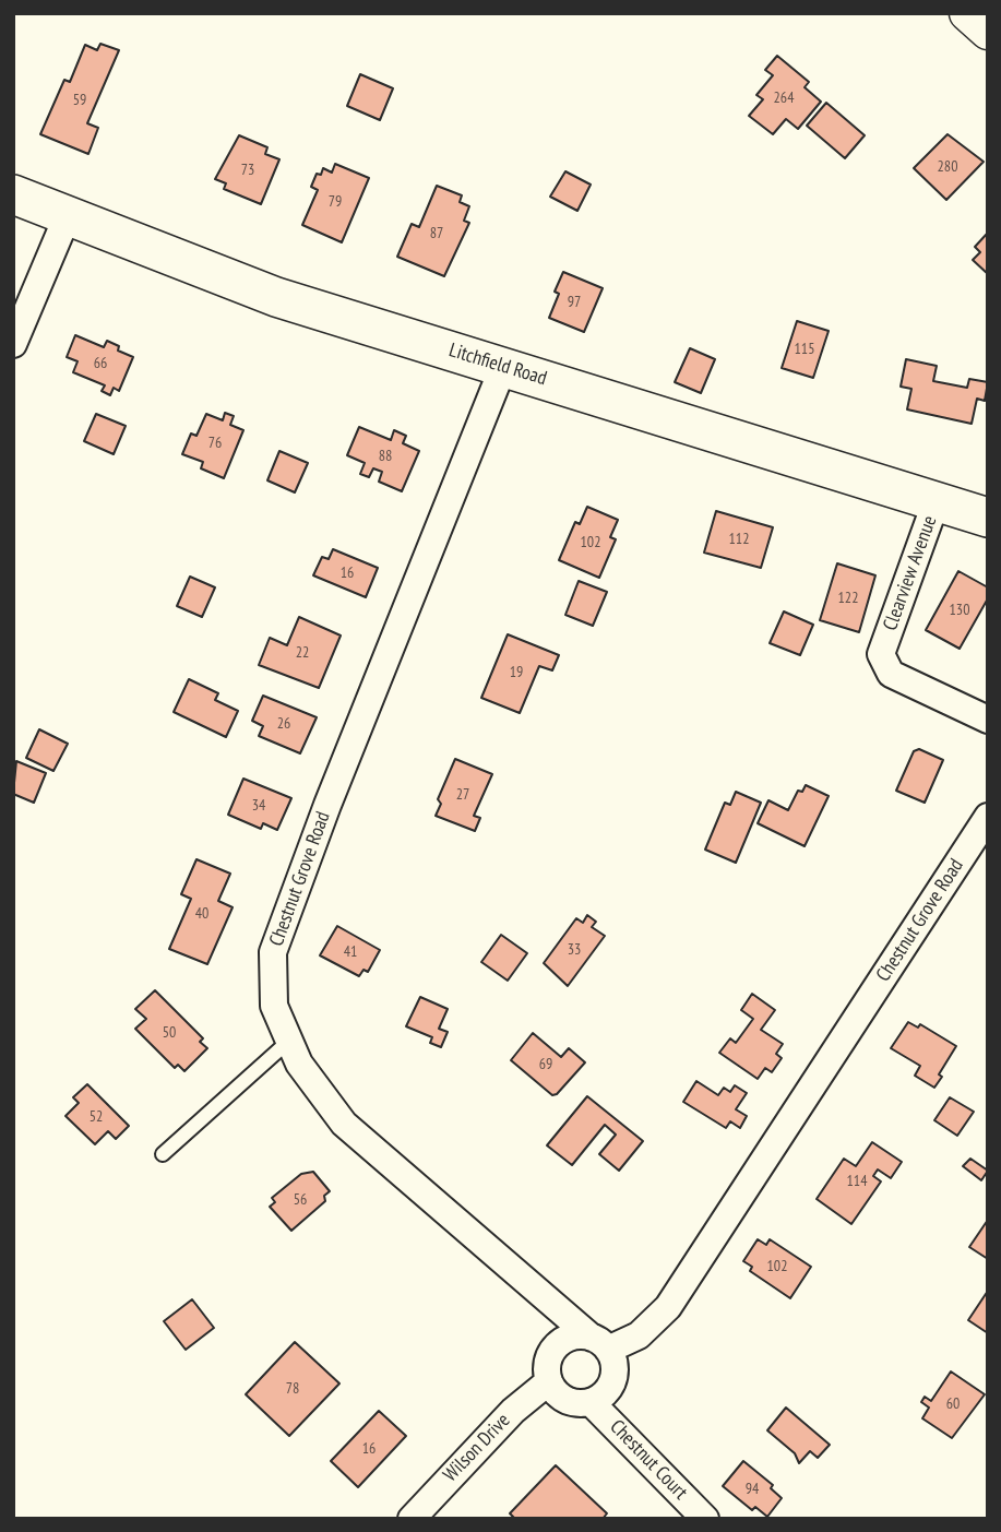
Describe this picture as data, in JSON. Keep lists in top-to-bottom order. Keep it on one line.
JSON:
{"streets":{"main road":["Litchfield Road"],"street":["Clearview Avenue","Chestnut Grove Road","Wilson Drive","Chestnut Court"]},"crossings":[["Litchfield Road","Clearview Avenue"],["Litchfield Road","Chestnut Grove Road"],["Chestnut Grove Road","Wilson Drive"],["Chestnut Grove Road","Chestnut Court"],["Wilson Drive","Chestnut Court"]],"house_numbers":["264","59","280","73","79","87","97","115","66","76","88","112","102","16","122","130","22","19","26","27","34","40","33","41","50","69","52","114","56","102","78","60","16","94"]}
